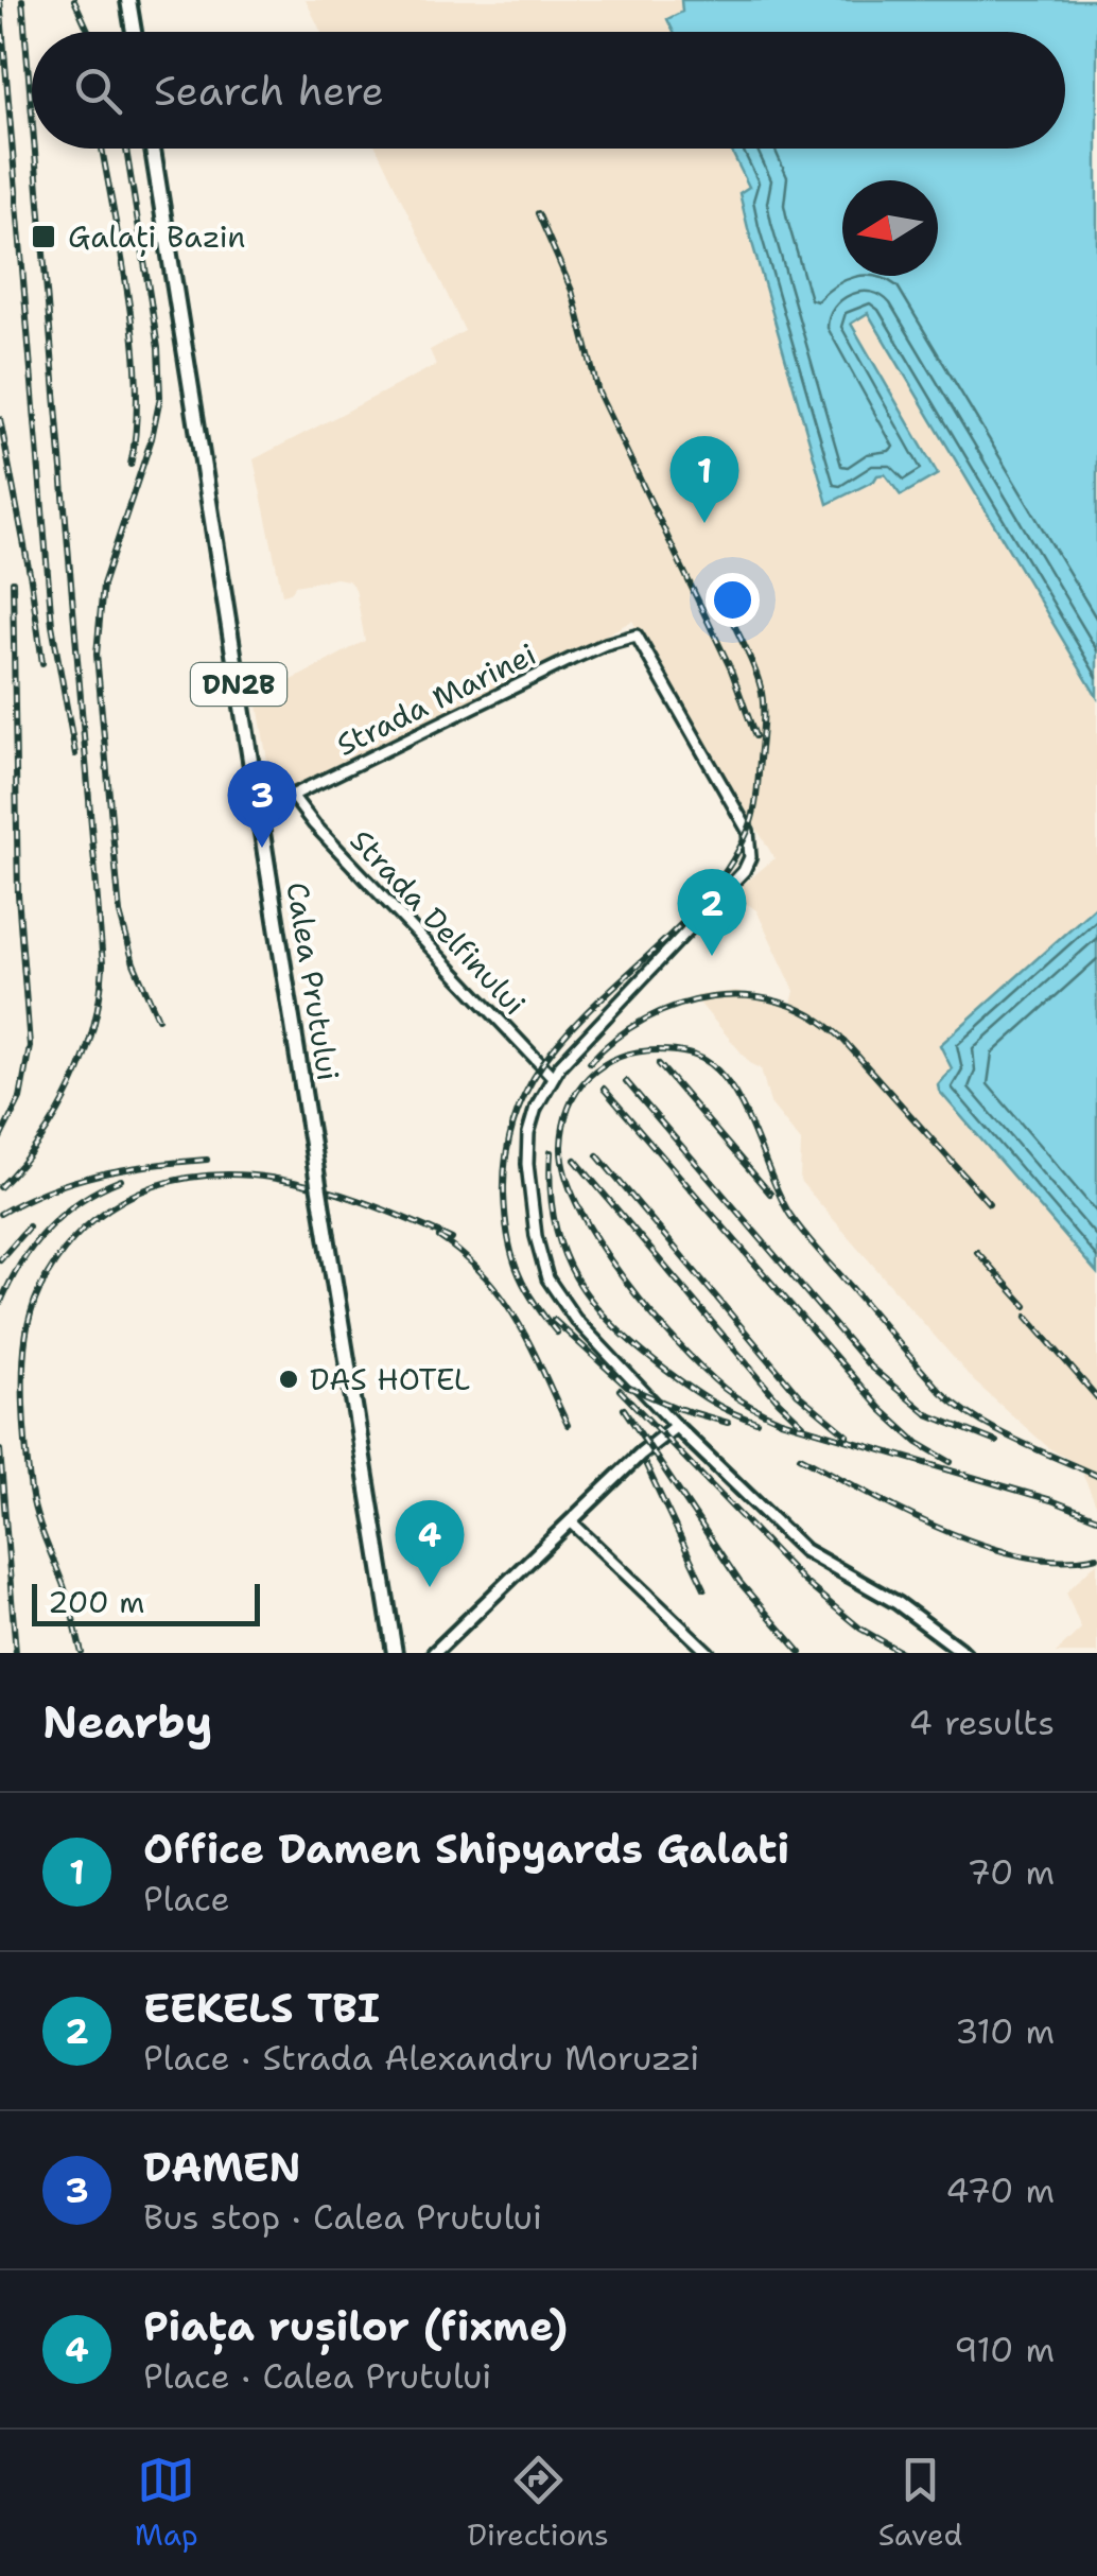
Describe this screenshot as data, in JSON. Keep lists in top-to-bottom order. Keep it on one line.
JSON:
{"streets":{"highway":["DN2B","Calea Prutului"],"street":["Strada Marinei","Strada Delfinului"]},"crossings":[["Strada Marinei","Strada Delfinului"],["Strada Marinei","Calea Prutului"]],"places":{"transit":["Galați Bazin"],"other":["DAS HOTEL"]},"scale_bar":"200 m","north":"left","page":{"search":"Search here","pins":["1","3","2","4"],"scale":"200 m","heading":["Nearby","4 results"],"list":[{"mark":"1","name":"Office Damen Shipyards Galati","note":"Place","value":"70 m"},{"mark":"2","name":"EEKELS TBI","note":"Place · Strada Alexandru Moruzzi","value":"310 m"},{"mark":"3","name":"DAMEN","note":"Bus stop · Calea Prutului","value":"470 m"},{"mark":"4","name":"Piața rușilor (fixme)","note":"Place · Calea Prutului","value":"910 m"}],"nav":["Map","Directions","Saved"]}}
